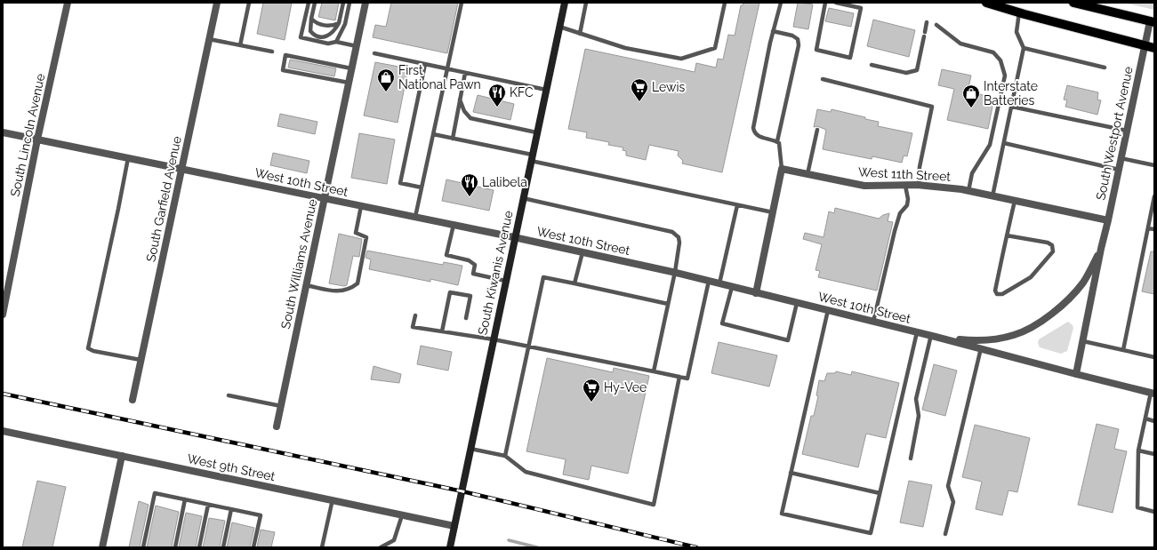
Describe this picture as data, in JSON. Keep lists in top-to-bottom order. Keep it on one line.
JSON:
{"streets":{"main road":["South Kiwanis Avenue"],"street":["South Westport Avenue","South Lincoln Avenue","West 11th Street","West 10th Street","South Garfield Avenue","South Williams Avenue","West 9th Street"]},"crossings":[["South Westport Avenue","West 11th Street"],["South Westport Avenue","West 10th Street"],["South Lincoln Avenue","West 10th Street"],["West 10th Street","South Garfield Avenue"],["West 10th Street","South Williams Avenue"],["West 10th Street","South Kiwanis Avenue"],["South Kiwanis Avenue","West 9th Street"]],"places":{"shop":["First National Pawn","Interstate Batteries"],"supermarket":["Lewis","Hy-Vee"],"restaurant":["KFC","Lalibela"]}}
